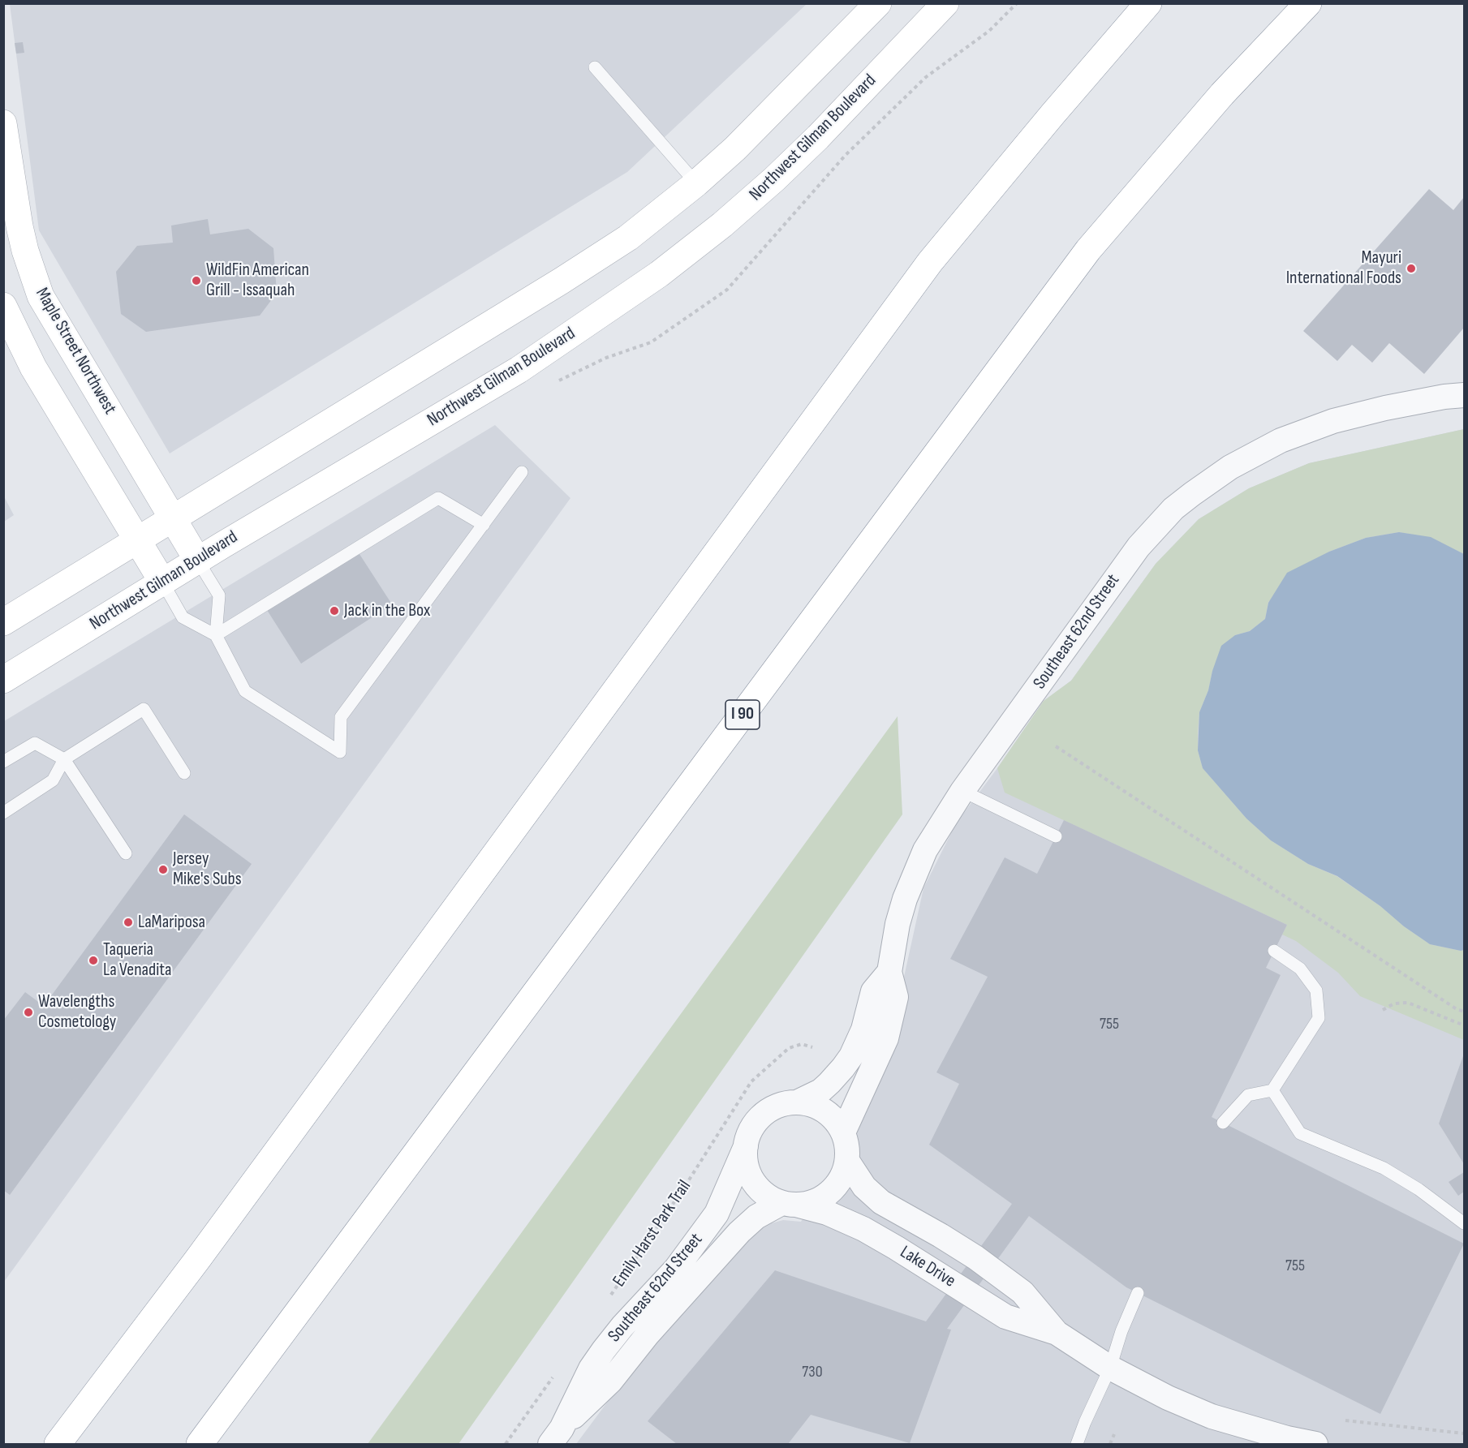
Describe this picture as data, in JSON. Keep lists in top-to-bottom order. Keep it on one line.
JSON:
{"streets":{"main road":["Northwest Gilman Boulevard","Maple Street Northwest","I 90"],"street":["Southeast 62nd Street","Lake Drive"],"path":["Emily Harst Park Trail"]},"crossings":[["Northwest Gilman Boulevard","Maple Street Northwest"],["Southeast 62nd Street","Lake Drive"]],"places":["Mayuri International Foods","WildFin American Grill - Issaquah","Jack in the Box","Jersey Mike's Subs","LaMariposa","Taqueria La Venadita","Wavelengths Cosmetology"],"house_numbers":["755","755","730"]}
